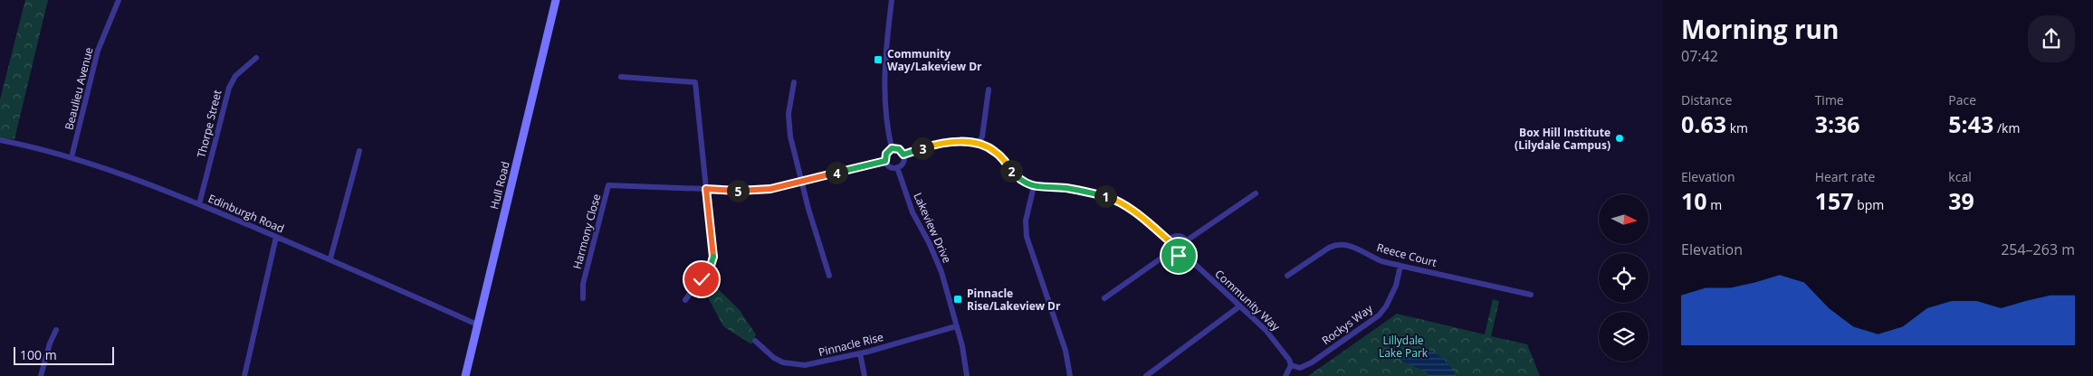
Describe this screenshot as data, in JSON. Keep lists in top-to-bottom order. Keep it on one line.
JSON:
{"streets":{"main road":["Hull Road"],"street":["Beaulieu Avenue","Thorpe Street","Edinburgh Road","Lakeview Drive","Harmony Close","Reece Court","Community Way","Rockys Way","Pinnacle Rise"]},"crossings":[["Beaulieu Avenue","Edinburgh Road"],["Thorpe Street","Edinburgh Road"],["Hull Road","Edinburgh Road"],["Lakeview Drive","Pinnacle Rise"],["Reece Court","Rockys Way"],["Community Way","Rockys Way"]],"parks":["Lillydale Lake Park"],"places":{"transit":["Community Way/Lakeview Dr","Pinnacle Rise/Lakeview Dr"],"other":["Box Hill Institute (Lilydale Campus)"]},"scale_bar":"100 m","north":"right","page":{"heading":["Morning run","07:42"],"stats":[["Distance","0.63 km"],["Time","3:36"],["Pace","5:43 /km"],["Elevation","10 m"],["Heart rate","157 bpm"],["kcal","39"]],"pins":["3","2","4","5","1"],"chart":["Elevation","254–263 m"],"scale":"100 m"}}
